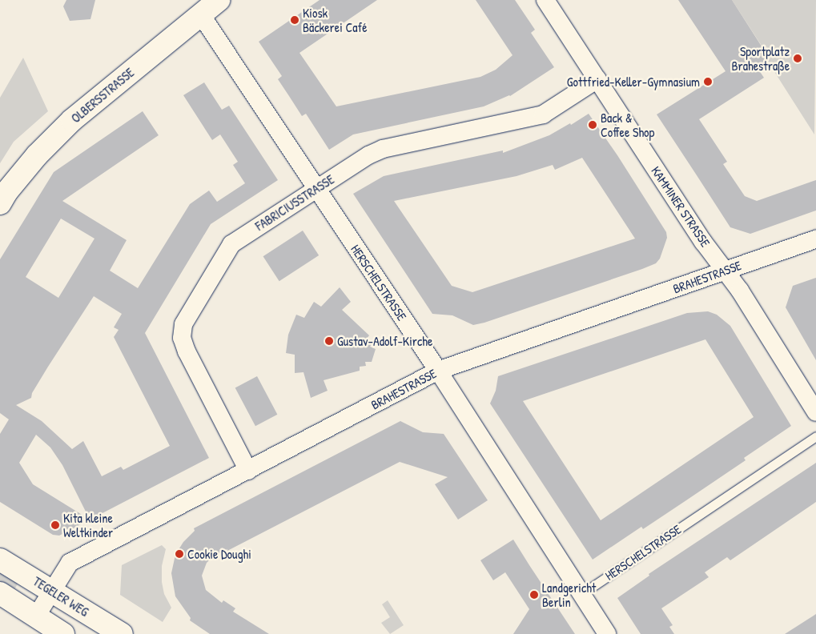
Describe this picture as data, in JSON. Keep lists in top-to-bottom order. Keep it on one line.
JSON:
{"streets":{"street":["OLBERSSTRASSE","FABRICIUSSTRASSE","KAMMINER STRASSE","BRAHESTRASSE","HERSCHELSTRASSE","TEGELER WEG"]},"crossings":[["OLBERSSTRASSE","HERSCHELSTRASSE"],["FABRICIUSSTRASSE","KAMMINER STRASSE"],["FABRICIUSSTRASSE","BRAHESTRASSE"],["FABRICIUSSTRASSE","HERSCHELSTRASSE"],["KAMMINER STRASSE","BRAHESTRASSE"],["BRAHESTRASSE","HERSCHELSTRASSE"],["BRAHESTRASSE","TEGELER WEG"]],"places":["Kiosk Bäckerei Café","Sportplatz Brahestraße","Gottfried-Keller-Gymnasium","Back & Coffee Shop","Gustav-Adolf-Kirche","Kita kleine Weltkinder","Cookie Doughi","Landgericht Berlin"]}
